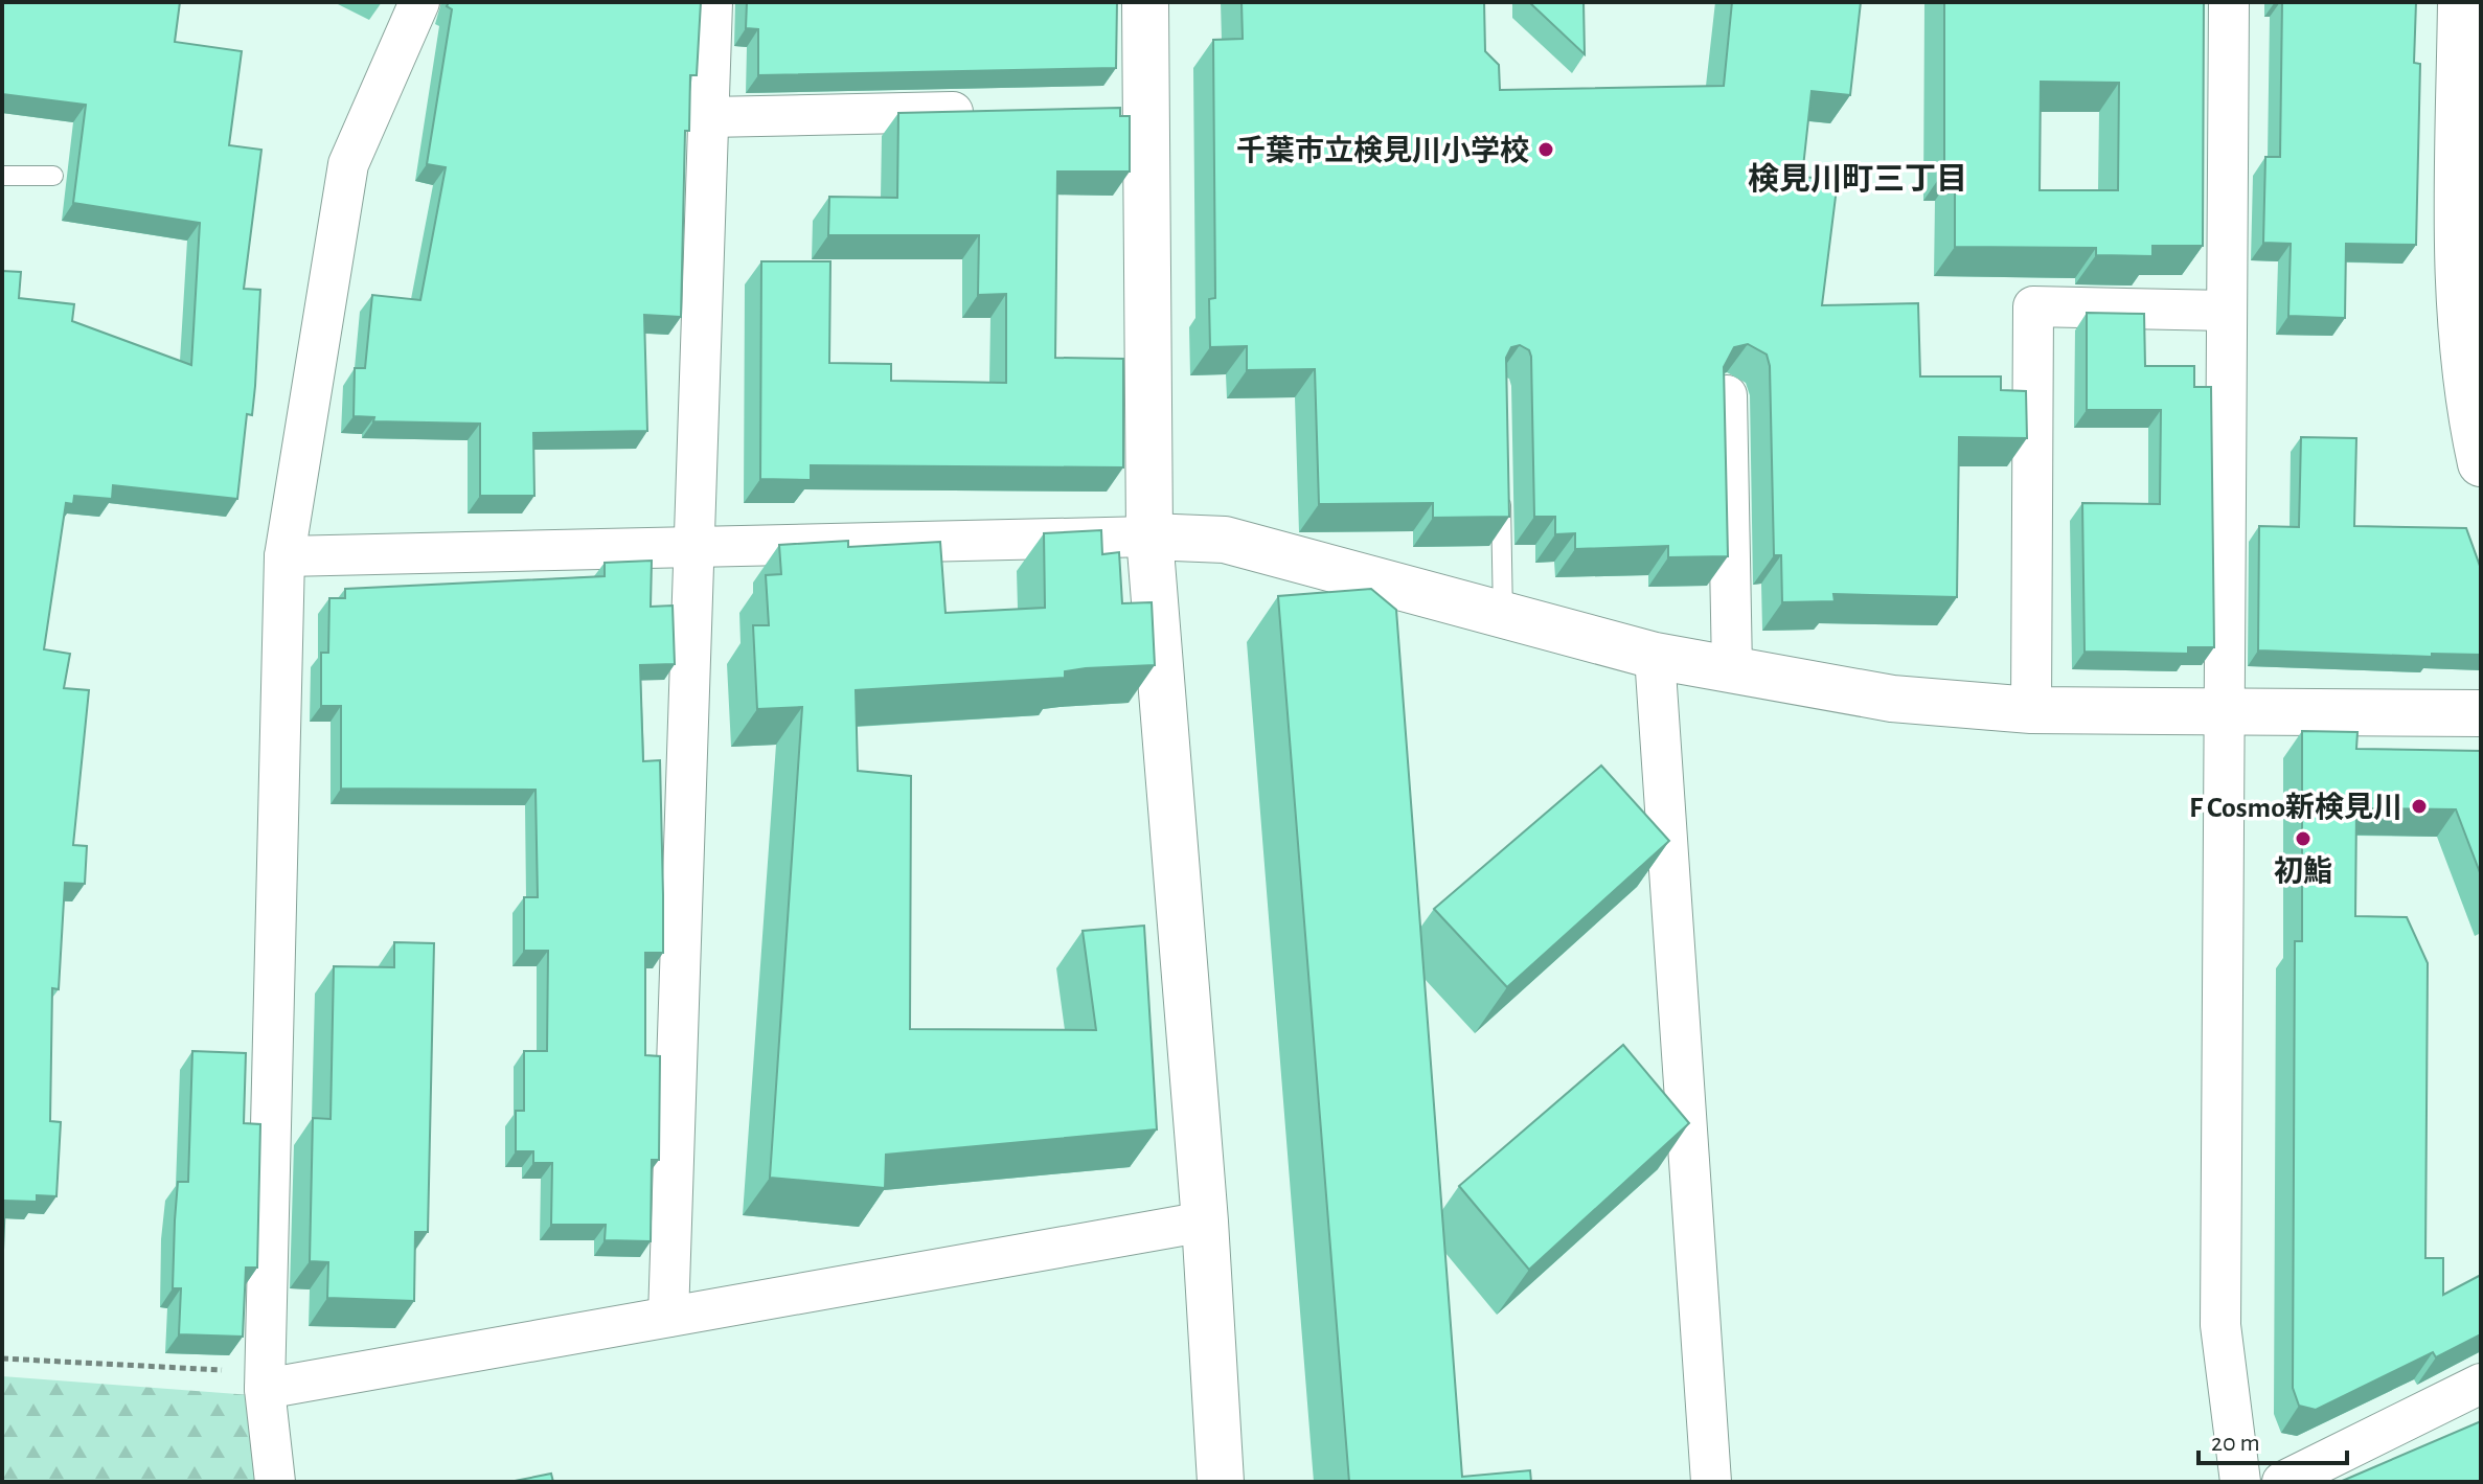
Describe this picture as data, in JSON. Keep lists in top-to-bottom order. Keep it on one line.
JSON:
{"districts":["検見川町三丁目"],"places":["千葉市立検見川小学校","F Cosmo新検見川","初鮨"],"scale_bar":"20 m"}
